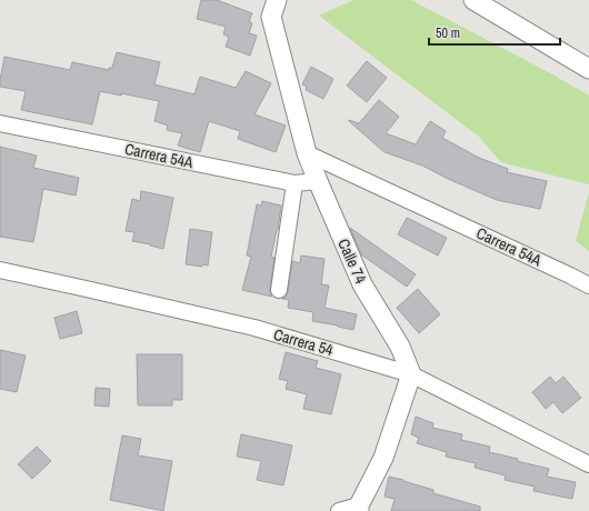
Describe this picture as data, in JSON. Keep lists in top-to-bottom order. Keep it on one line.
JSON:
{"streets":{"street":["Carrera 54A","Calle 74","Carrera 54"]},"crossings":[["Carrera 54A","Calle 74"],["Calle 74","Carrera 54"]],"scale_bar":"50 m"}
